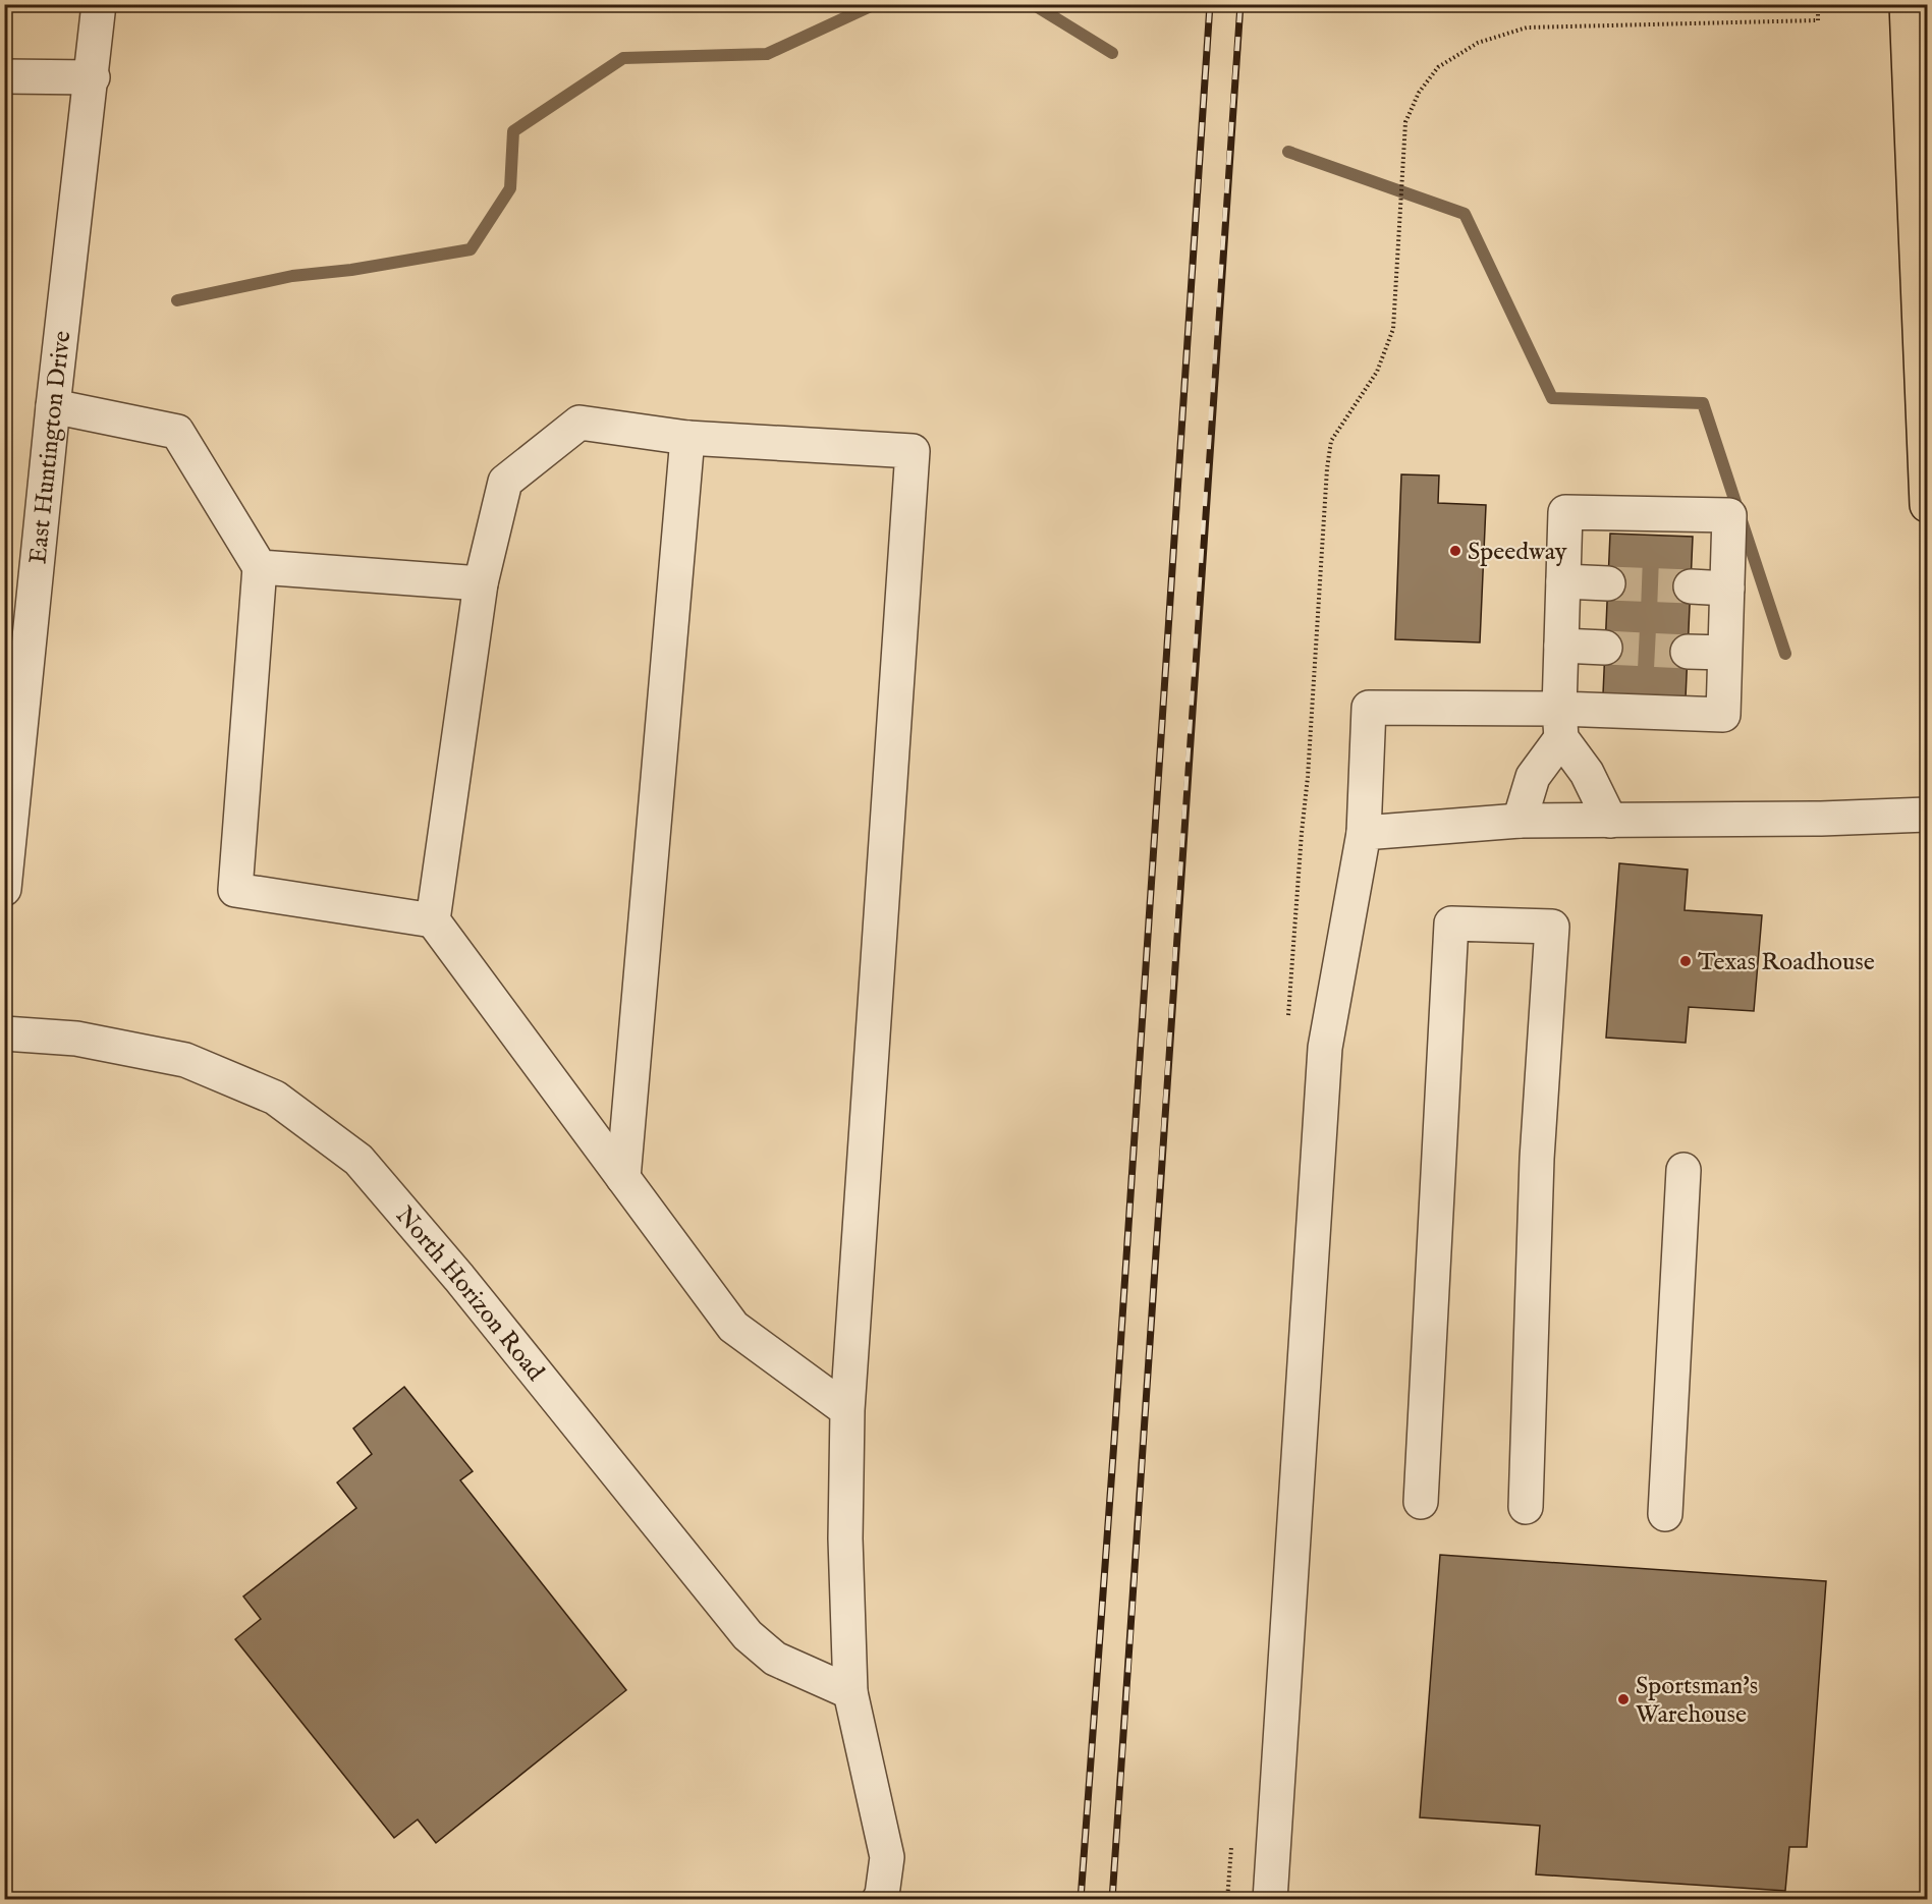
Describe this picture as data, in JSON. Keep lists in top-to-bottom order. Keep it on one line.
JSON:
{"streets":{"street":["East Huntington Drive","North Horizon Road"]},"places":["Speedway","Texas Roadhouse","Sportsman's Warehouse"]}
